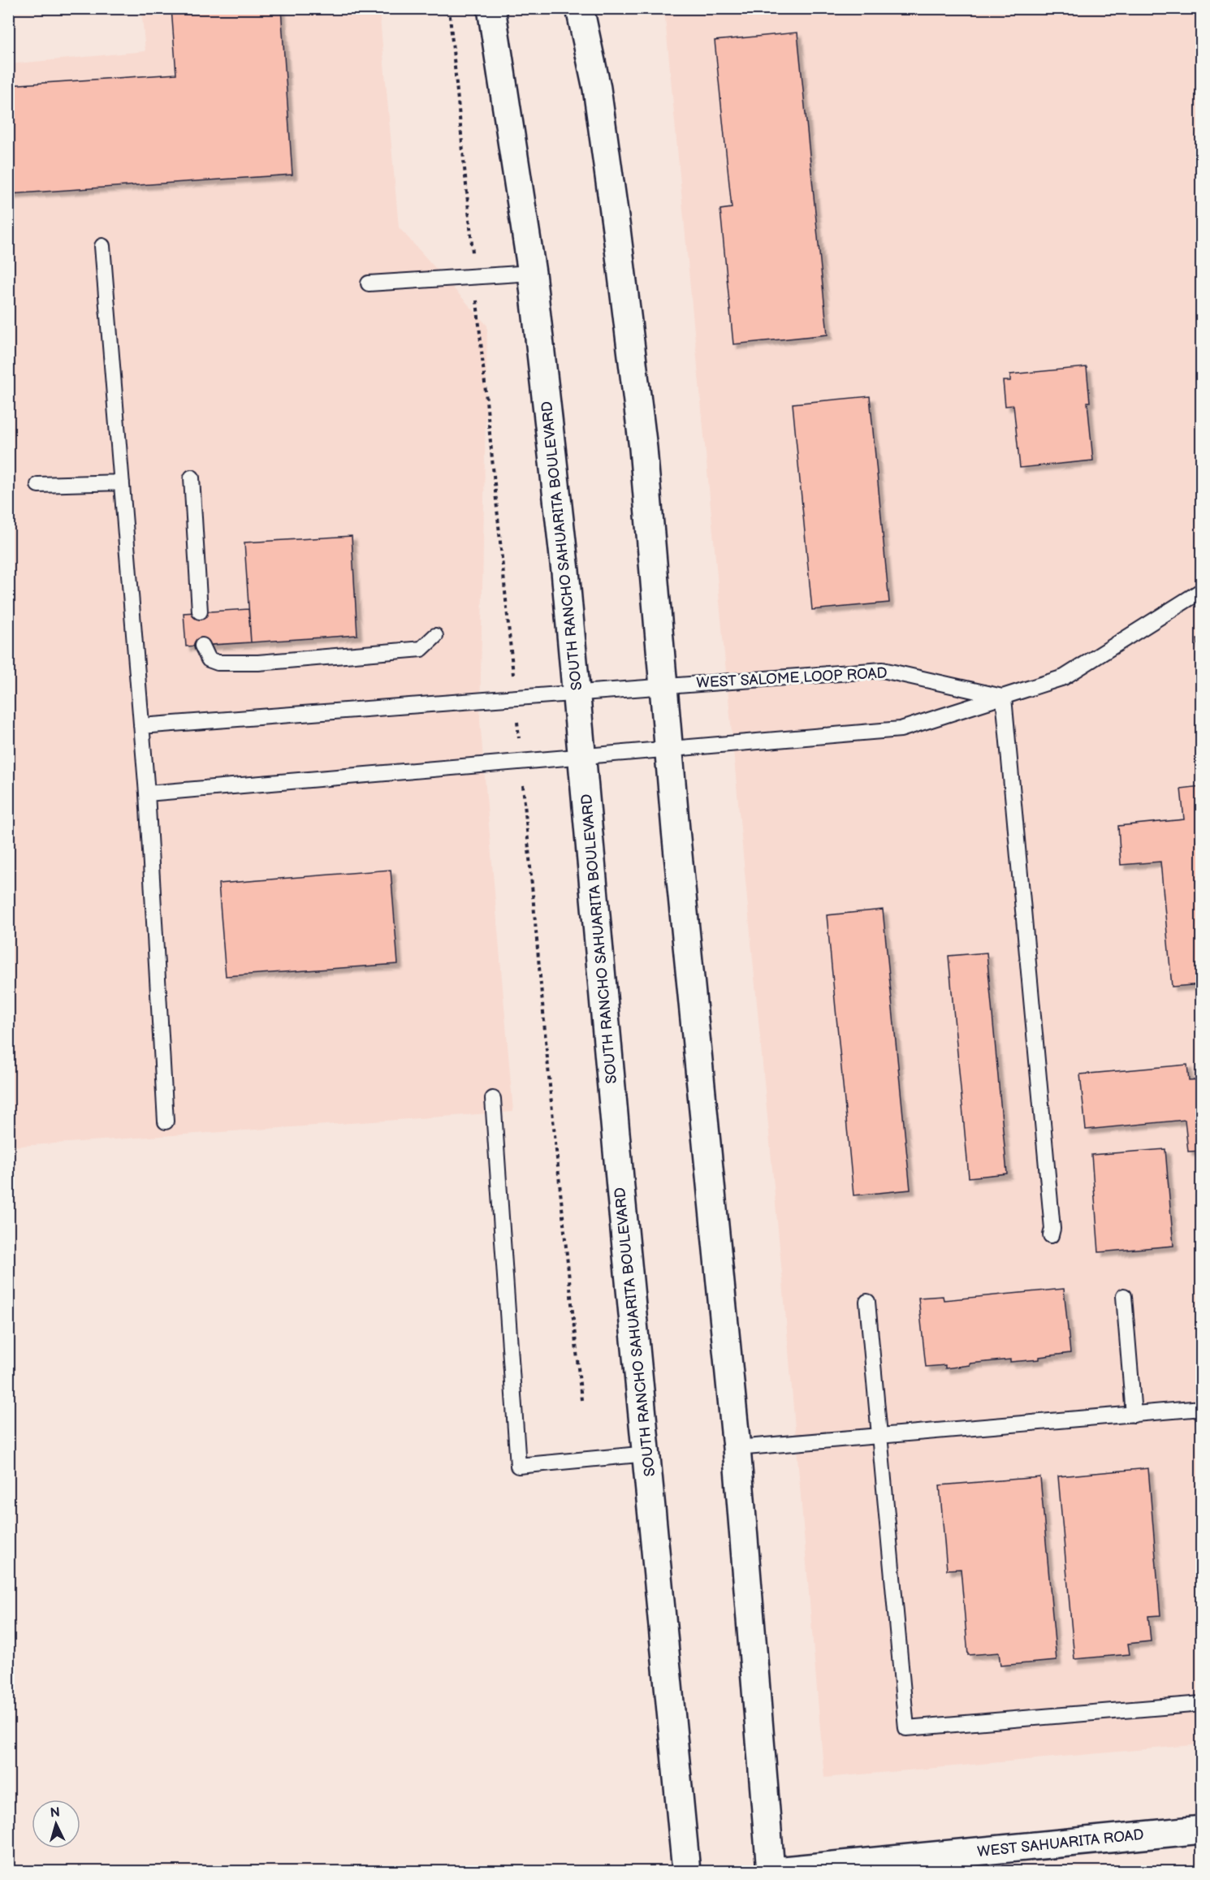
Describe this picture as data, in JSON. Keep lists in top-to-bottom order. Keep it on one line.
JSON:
{"streets":{"street":["SOUTH RANCHO SAHUARITA BOULEVARD","WEST SAHUARITA ROAD"],"lane":["WEST SALOME LOOP ROAD"]},"crossings":[["SOUTH RANCHO SAHUARITA BOULEVARD","WEST SALOME LOOP ROAD"]],"north":"top"}
